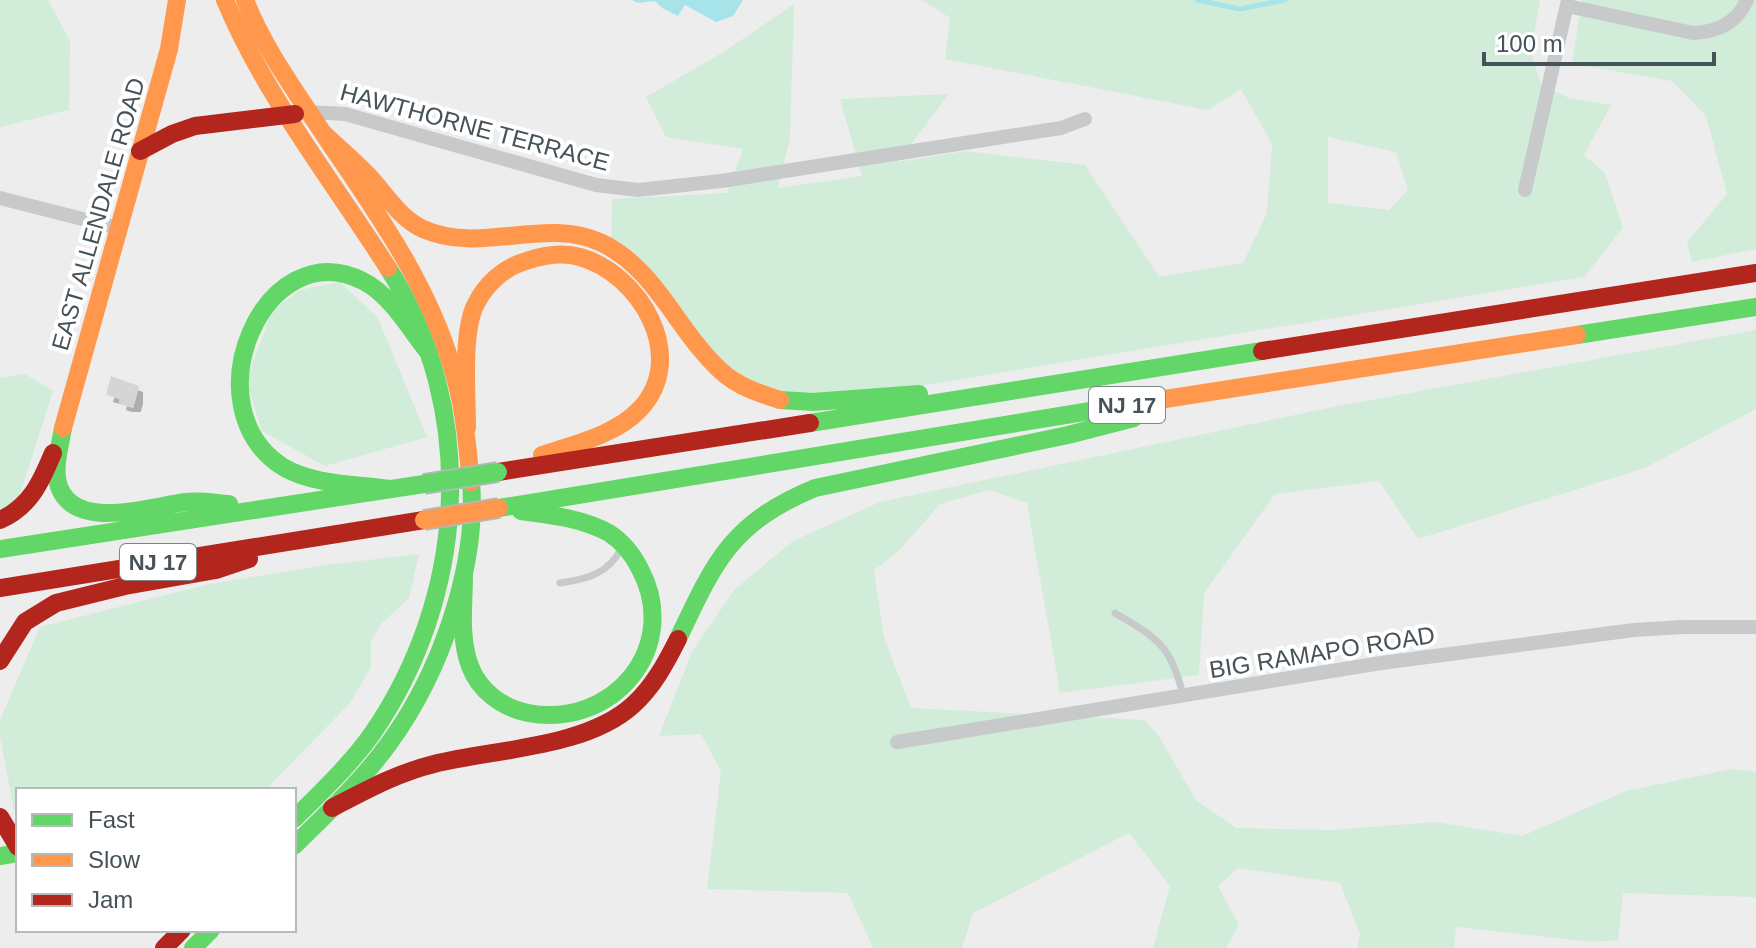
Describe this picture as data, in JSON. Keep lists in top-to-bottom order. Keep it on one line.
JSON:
{"streets":{"main road":["HAWTHORNE TERRACE","EAST ALLENDALE ROAD","NJ 17"],"street":["BIG RAMAPO ROAD"]},"crossings":[["HAWTHORNE TERRACE","EAST ALLENDALE ROAD"]],"legend":["Fast","Slow","Jam"],"scale_bar":"100 m"}
